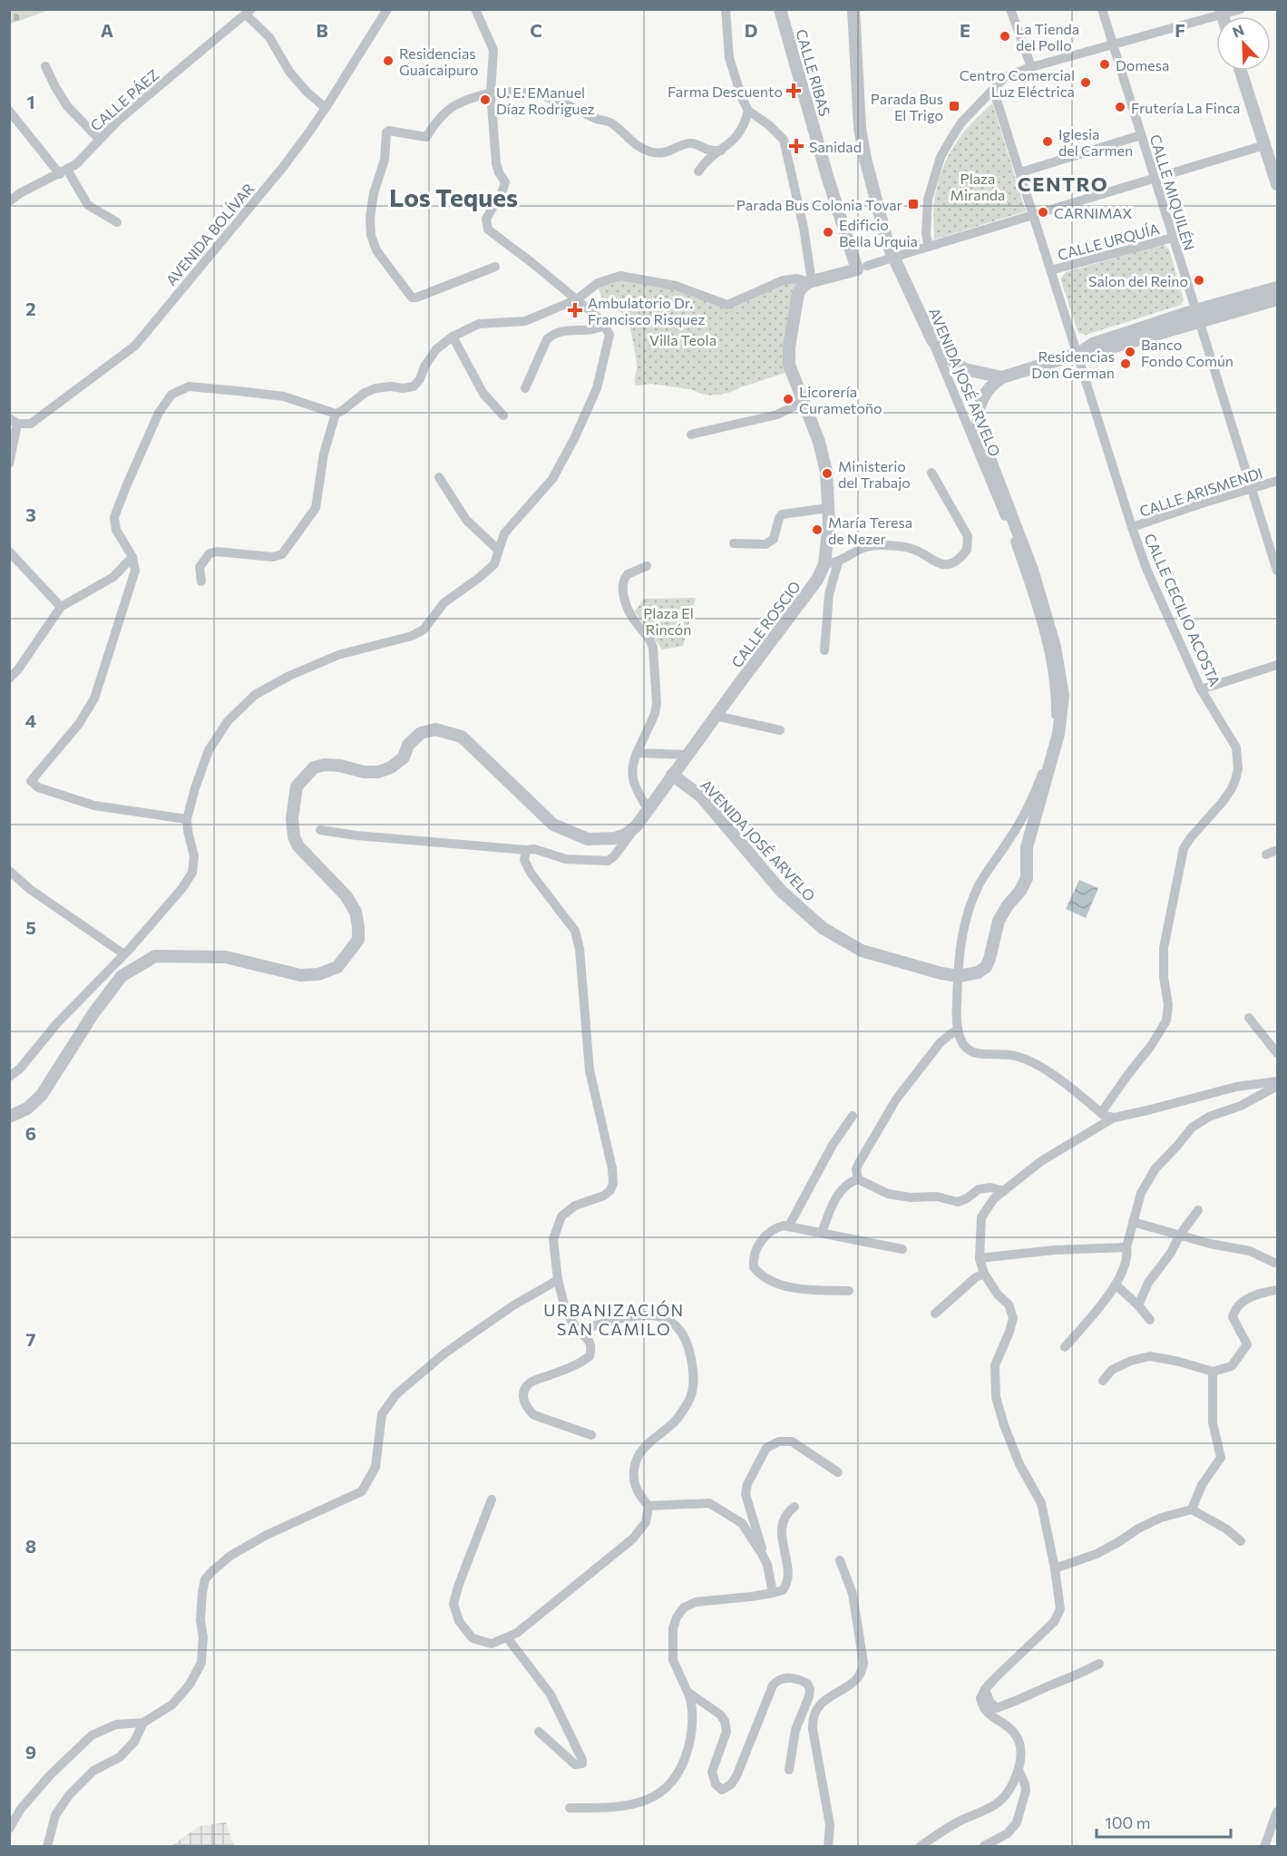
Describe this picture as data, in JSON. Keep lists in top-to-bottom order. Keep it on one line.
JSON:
{"streets":{"street":["CALLE RIBAS","CALLE PÁEZ","CALLE MIQUILÉN","AVENIDA BOLÍVAR","CALLE URQUÍA","AVENIDA JOSÉ ARVELO","CALLE ARISMENDI","CALLE CECILIO ACOSTA","CALLE ROSCIO"]},"crossings":[["CALLE MIQUILÉN","CALLE URQUÍA"],["CALLE MIQUILÉN","CALLE ARISMENDI"],["CALLE URQUÍA","CALLE CECILIO ACOSTA"],["AVENIDA JOSÉ ARVELO","CALLE ROSCIO"],["CALLE ARISMENDI","CALLE CECILIO ACOSTA"]],"districts":["CENTRO","Los Teques","URBANIZACIÓN SAN CAMILO"],"parks":["Plaza Miranda","Villa Teola","Plaza El Rincón"],"places":{"other":["La Tienda del Pollo","Residencias Guaicaipuro","Domesa","Centro Comercial Luz Eléctrica","U. E. EManuel Díaz Rodriguez","Frutería La Finca","Iglesia del Carmen","CARNIMAX","Edificio Bella Urquia","Salon del Reino","Banco Fondo Común","Residencias Don German","Licorería Curametoño","Ministerio del Trabajo","María Teresa de Nezer"],"health":["Farma Descuento","Sanidad","Ambulatorio Dr. Francisco Risquez"],"transit":["Parada Bus El Trigo","Parada Bus Colonia Tovar"]},"scale_bar":"100 m","north":"top left","grid":{"columns":["A","B","C","D","E","F"],"rows":["1","2","3","4","5","6","7","8","9"]}}
